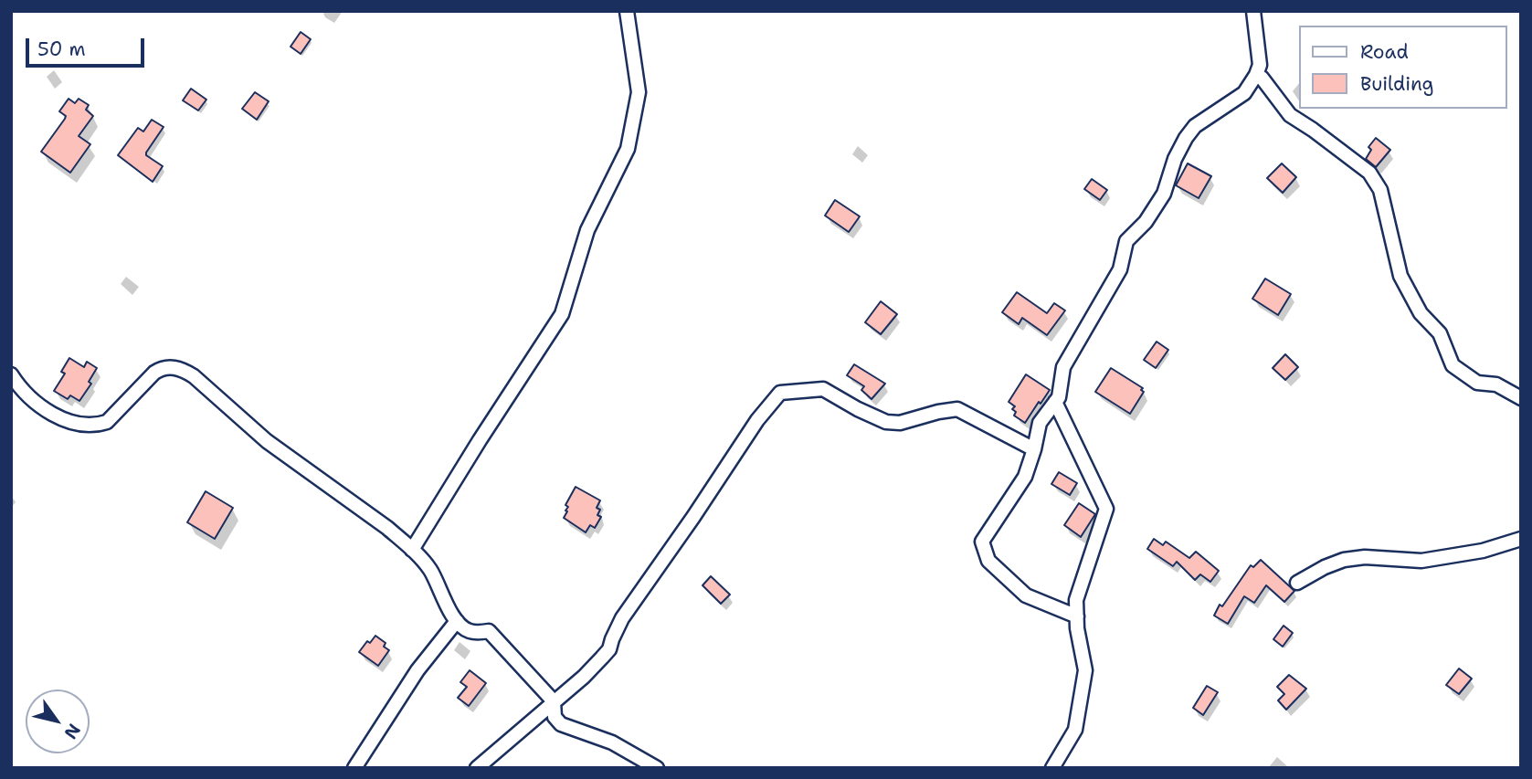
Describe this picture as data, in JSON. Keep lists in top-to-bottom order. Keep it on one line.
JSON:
{"legend":["Road","Building"],"scale_bar":"50 m","north":"bottom right"}
